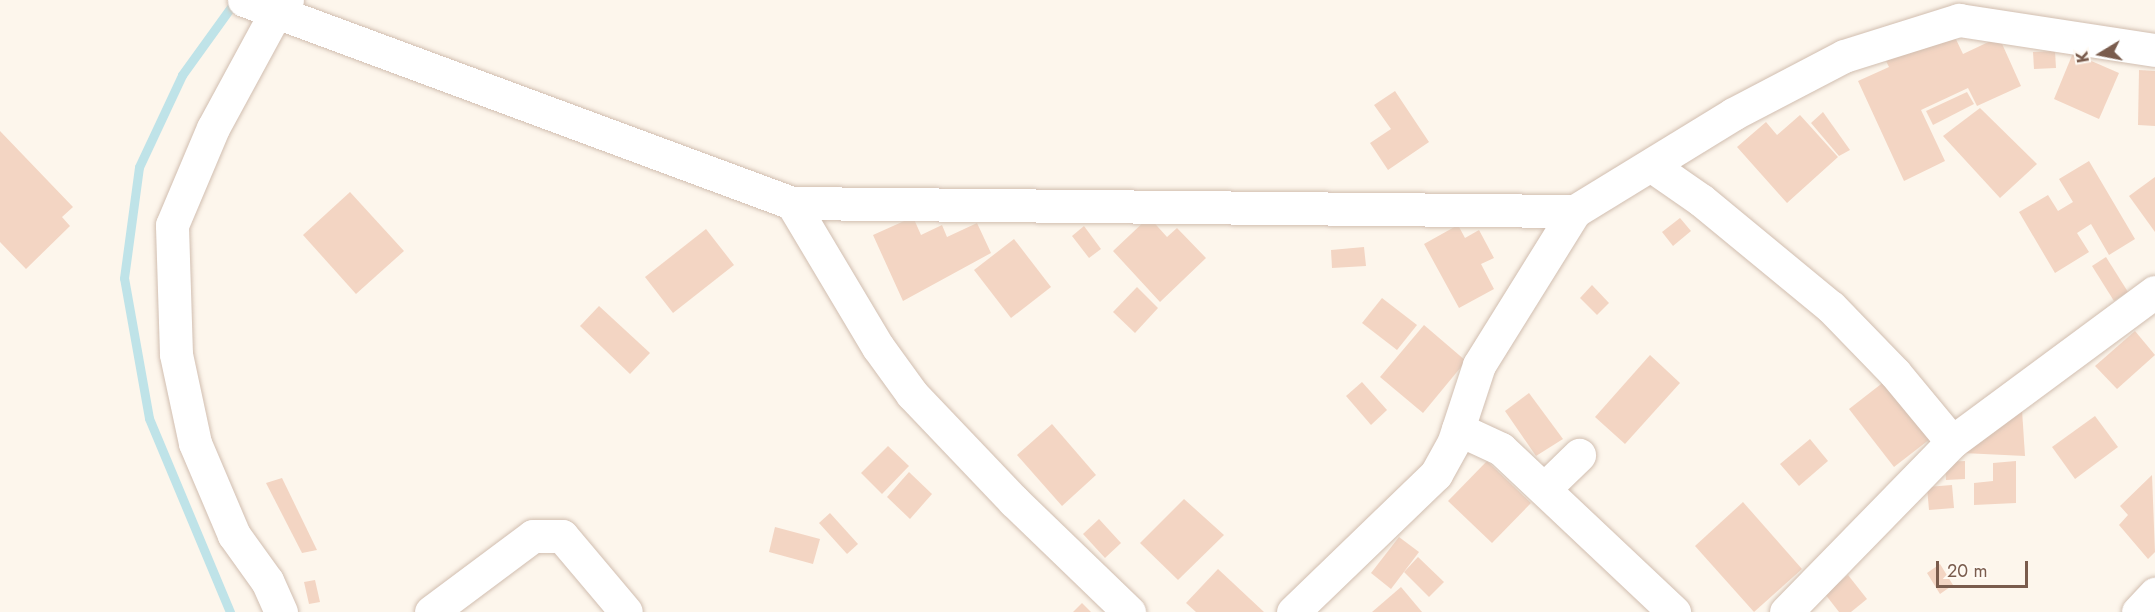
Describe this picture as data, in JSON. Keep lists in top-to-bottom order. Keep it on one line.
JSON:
{"scale_bar":"20 m","north":"left"}
